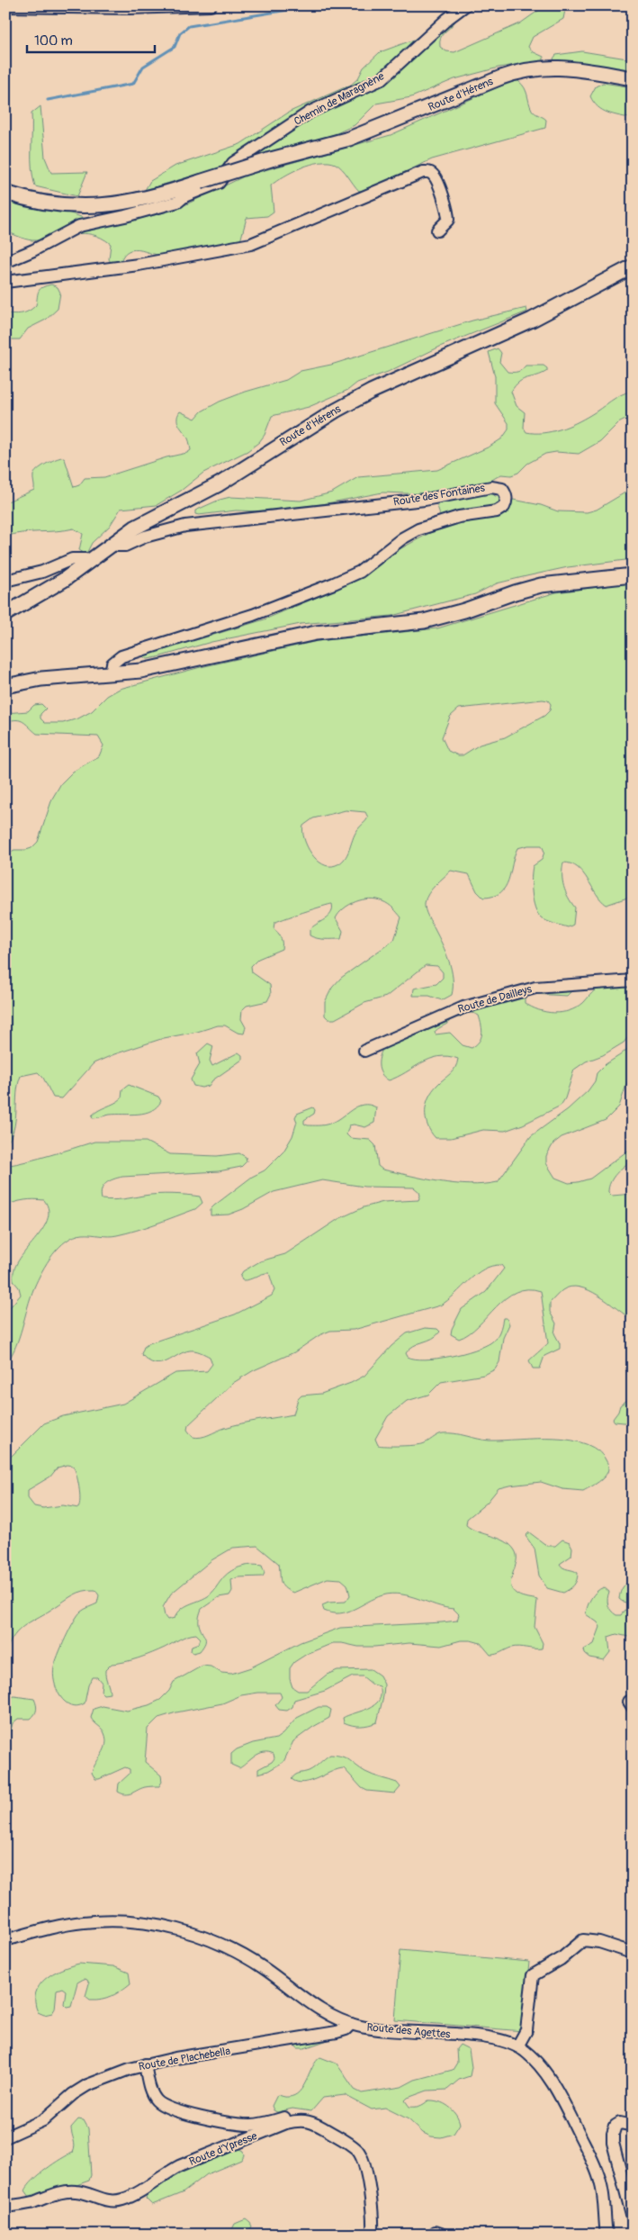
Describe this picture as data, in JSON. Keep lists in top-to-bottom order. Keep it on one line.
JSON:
{"streets":{"main road":["Route d'Hérens"],"street":["Chemin de Maragnène","Route des Fontaines","Route de Dailleys","Route des Agettes","Route de Plachebella","Route d'Ypresse"]},"crossings":[["Route d'Hérens","Chemin de Maragnène"],["Route d'Hérens","Route des Fontaines"],["Route des Agettes","Route de Plachebella"]],"scale_bar":"100 m"}
